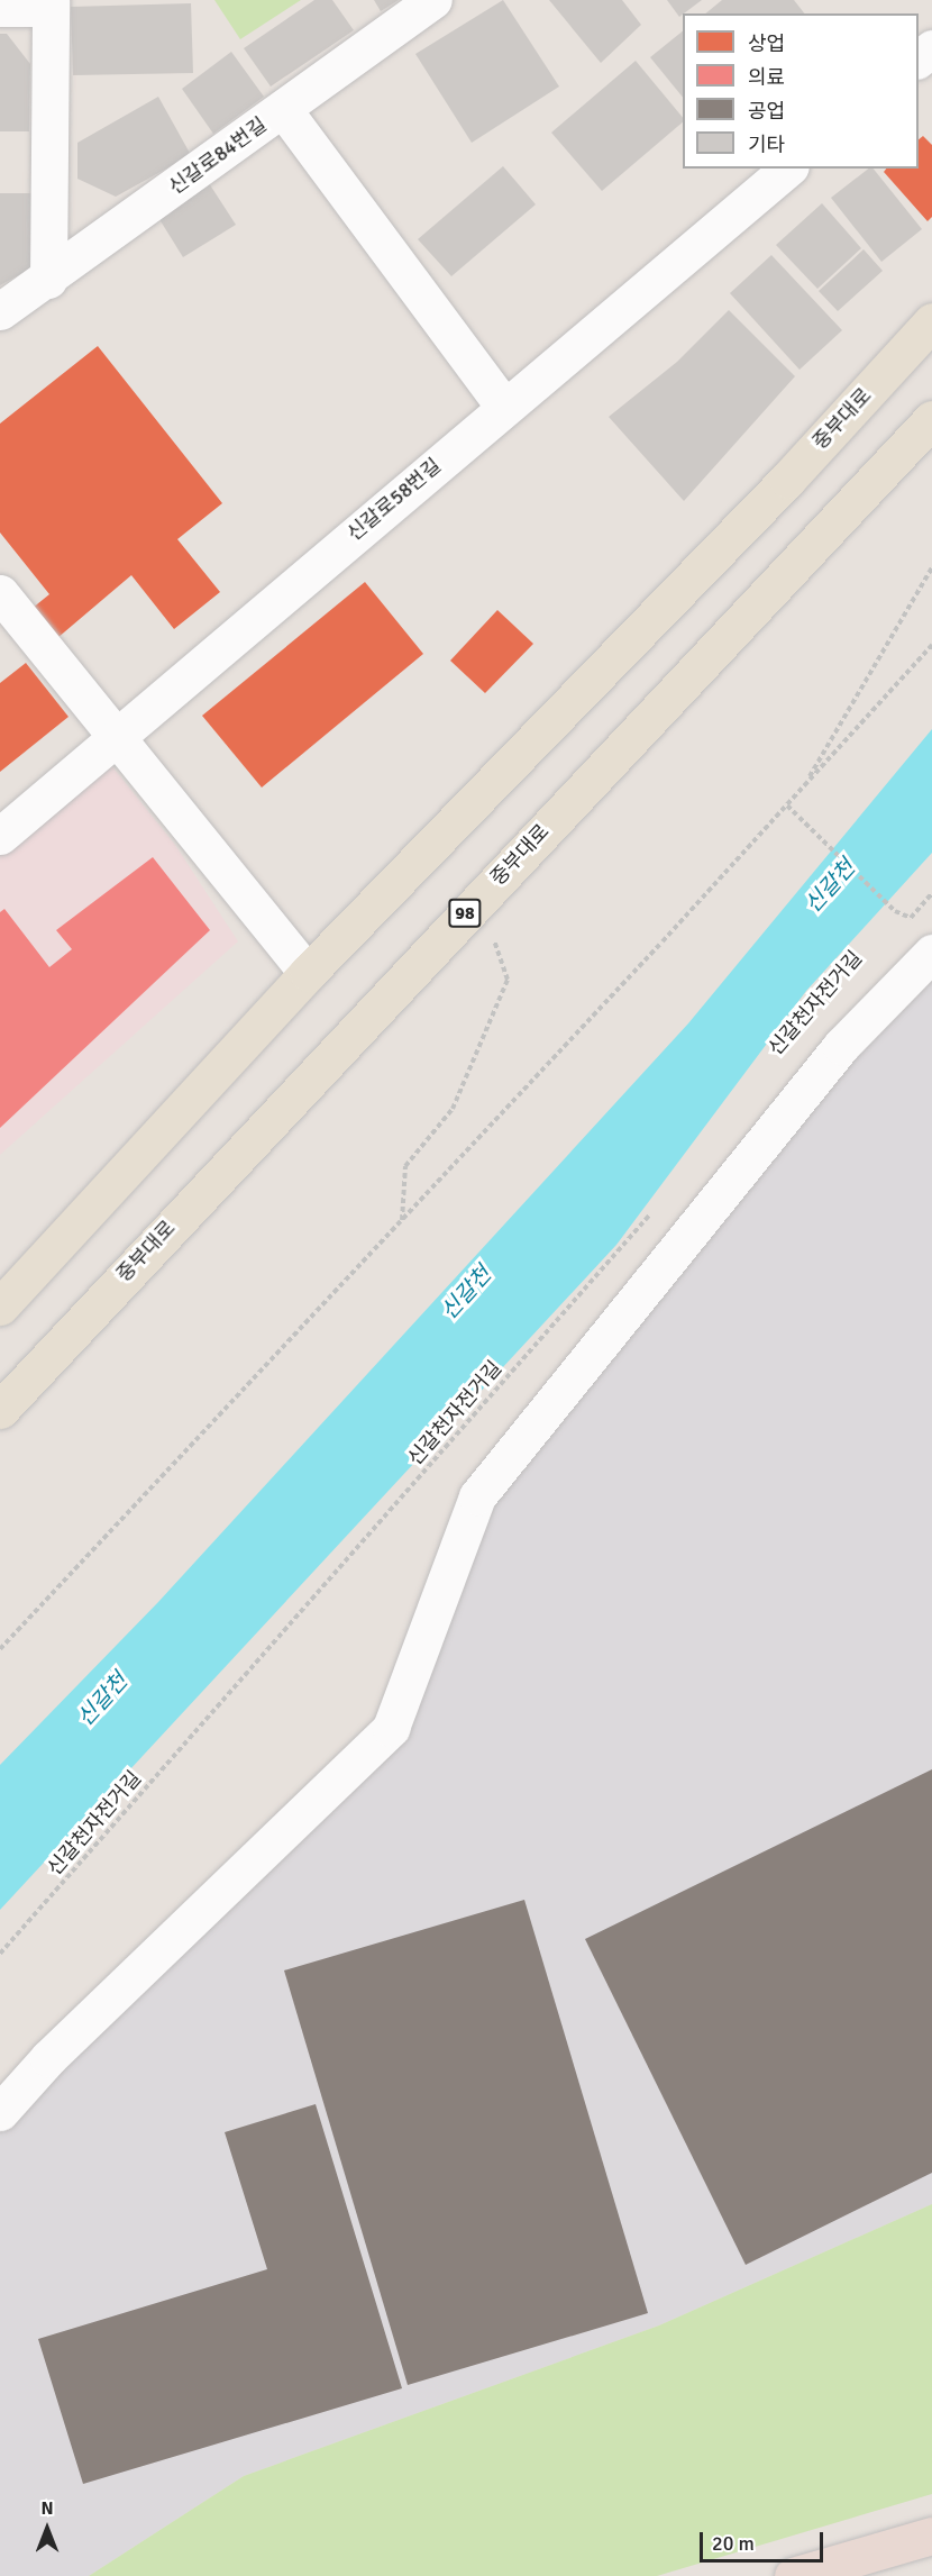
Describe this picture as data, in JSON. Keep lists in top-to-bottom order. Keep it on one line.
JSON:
{"streets":{"main road":["중부대로","98"],"street":["신갈로84번길","신갈로58번길"],"path":["신갈천자전거길"]},"water":["신갈천"],"legend":["상업","의료","공업","기타"],"scale_bar":"20 m","north":"top"}
